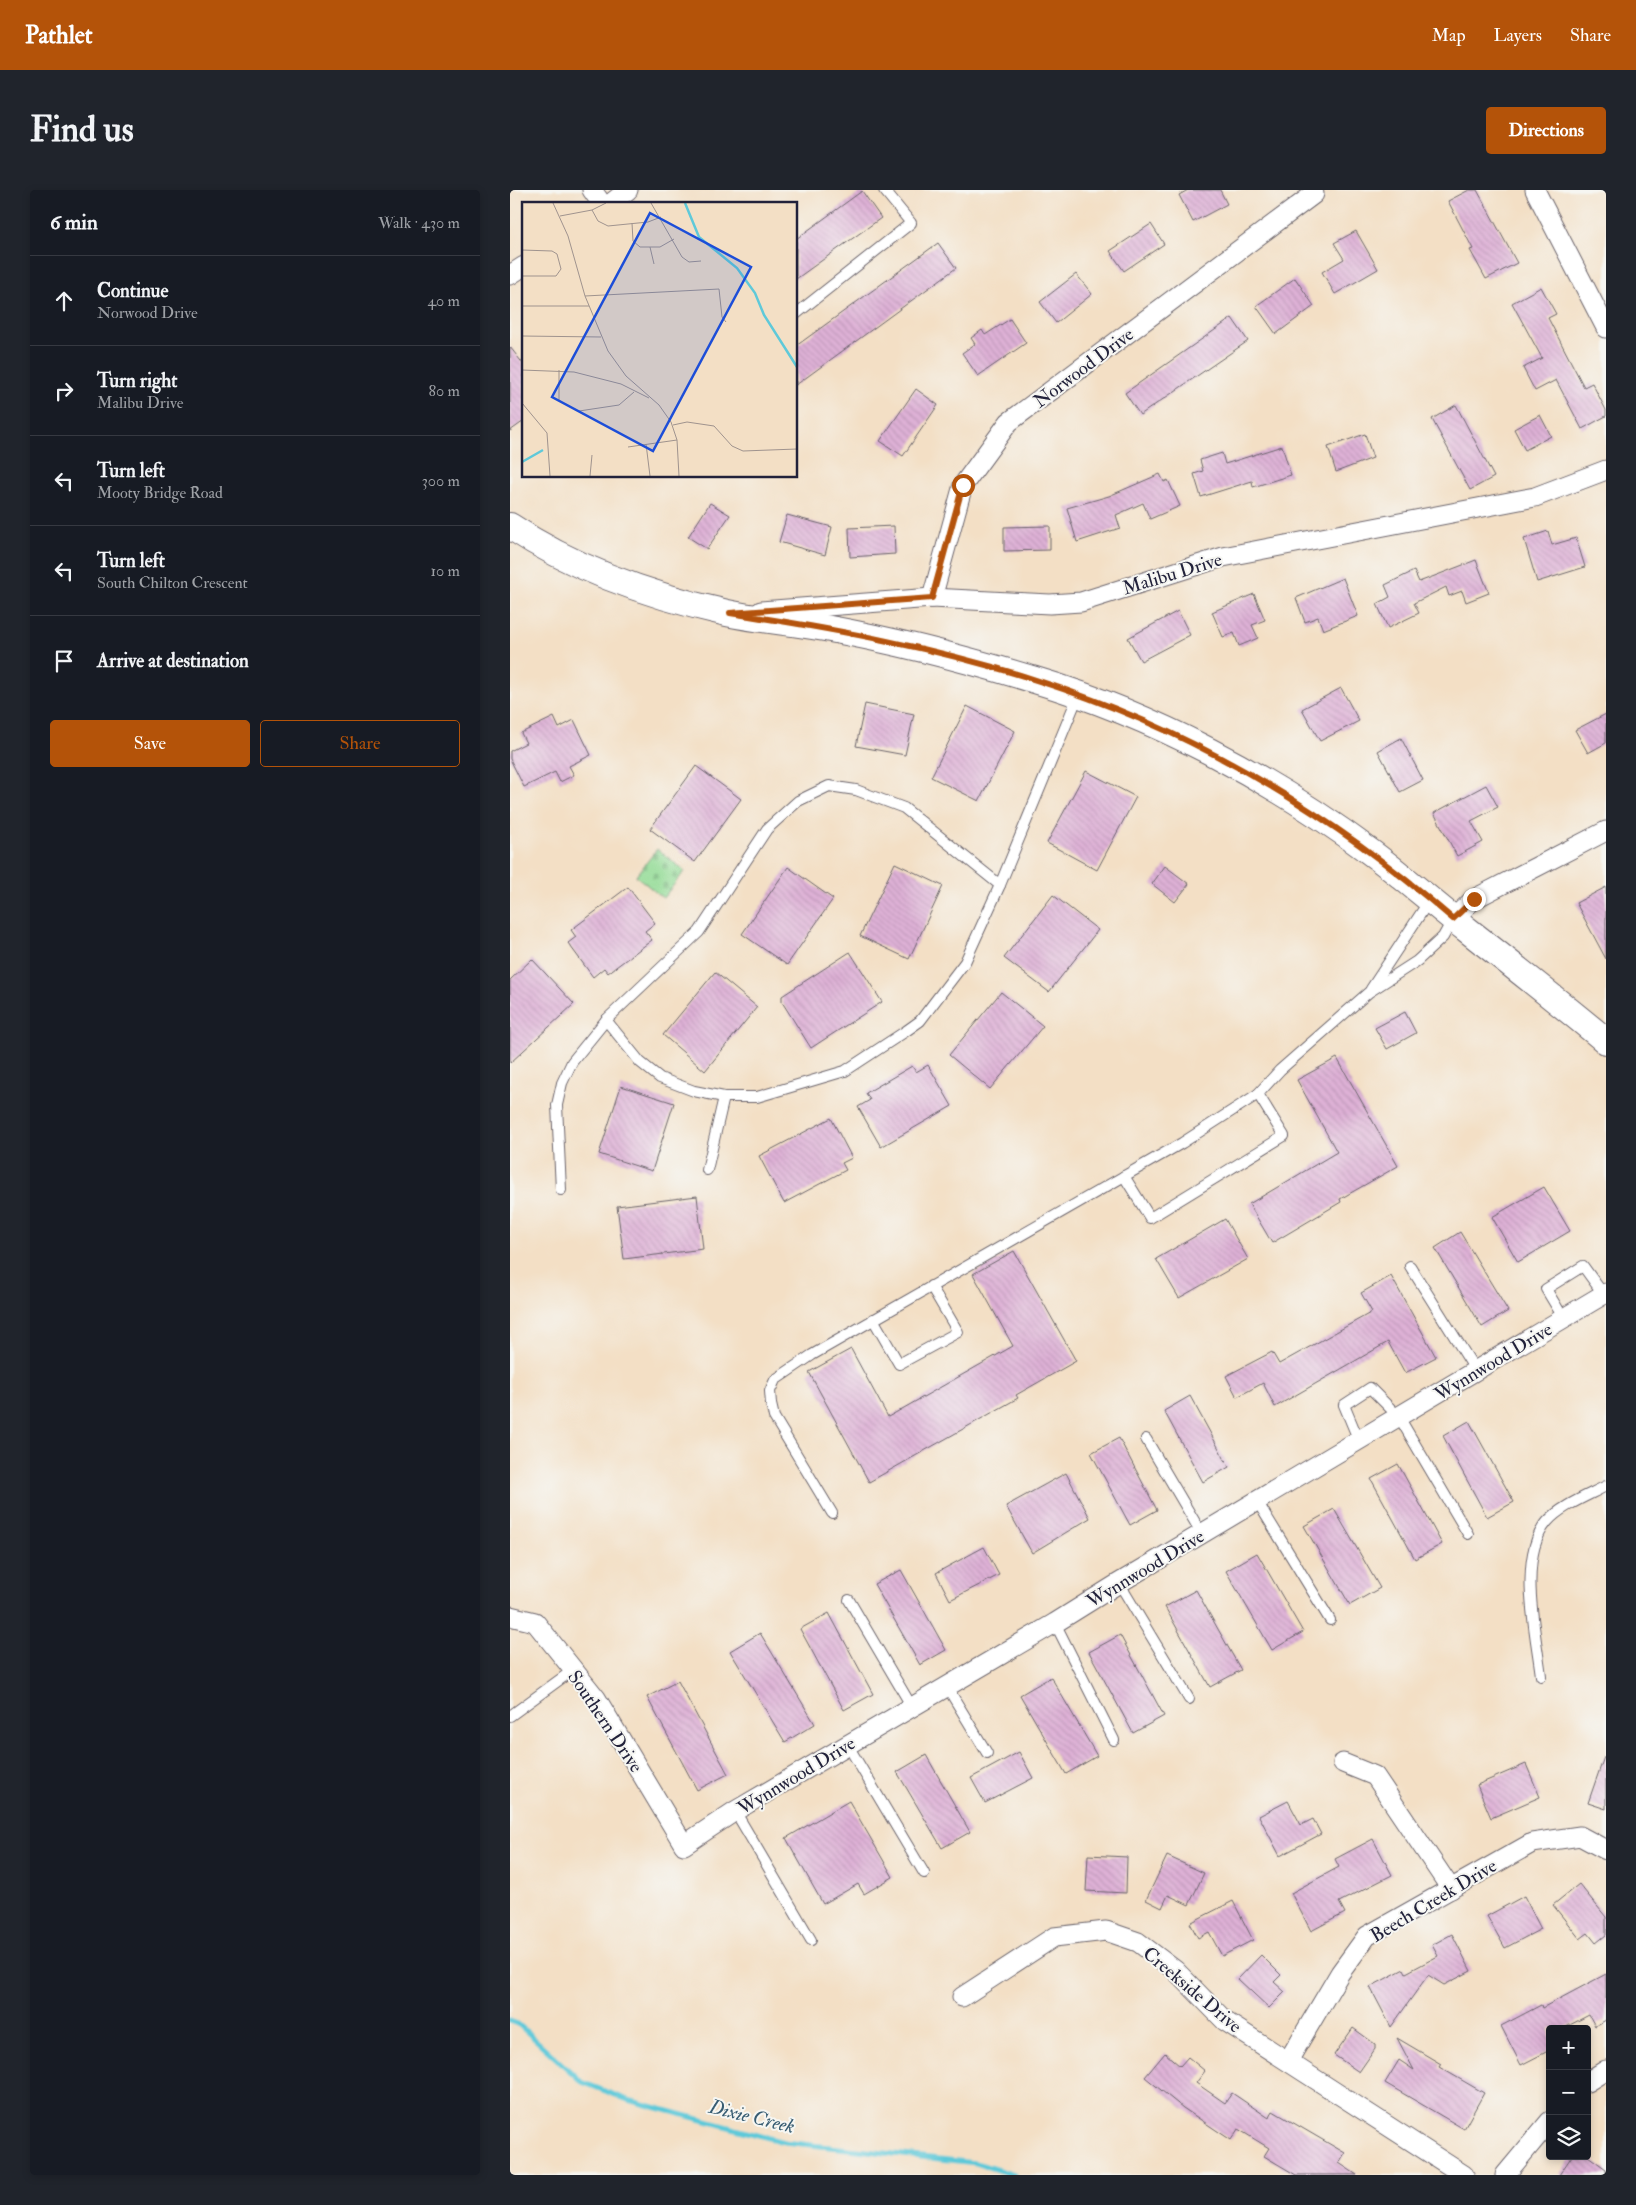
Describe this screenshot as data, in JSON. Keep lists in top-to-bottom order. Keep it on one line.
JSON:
{"streets":{"street":["Norwood Drive","Malibu Drive","Wynnwood Drive","Southern Drive","Beech Creek Drive","Creekside Drive"]},"crossings":[["Norwood Drive","Malibu Drive"],["Wynnwood Drive","Southern Drive"],["Beech Creek Drive","Creekside Drive"]],"water":["Dixie Creek"],"page":{"header":"Pathlet","nav":["Map","Layers","Share"],"buttons":["Directions",["Save","Share"]],"title":"Find us","heading":["6 min","Walk · 430 m"],"list":[["Continue","Norwood Drive","40 m"],["Turn right","Malibu Drive","80 m"],["Turn left","Mooty Bridge Road","300 m"],["Turn left","South Chilton Crescent","10 m"],"Arrive at destination"],"map_buttons":["+","−"]}}
